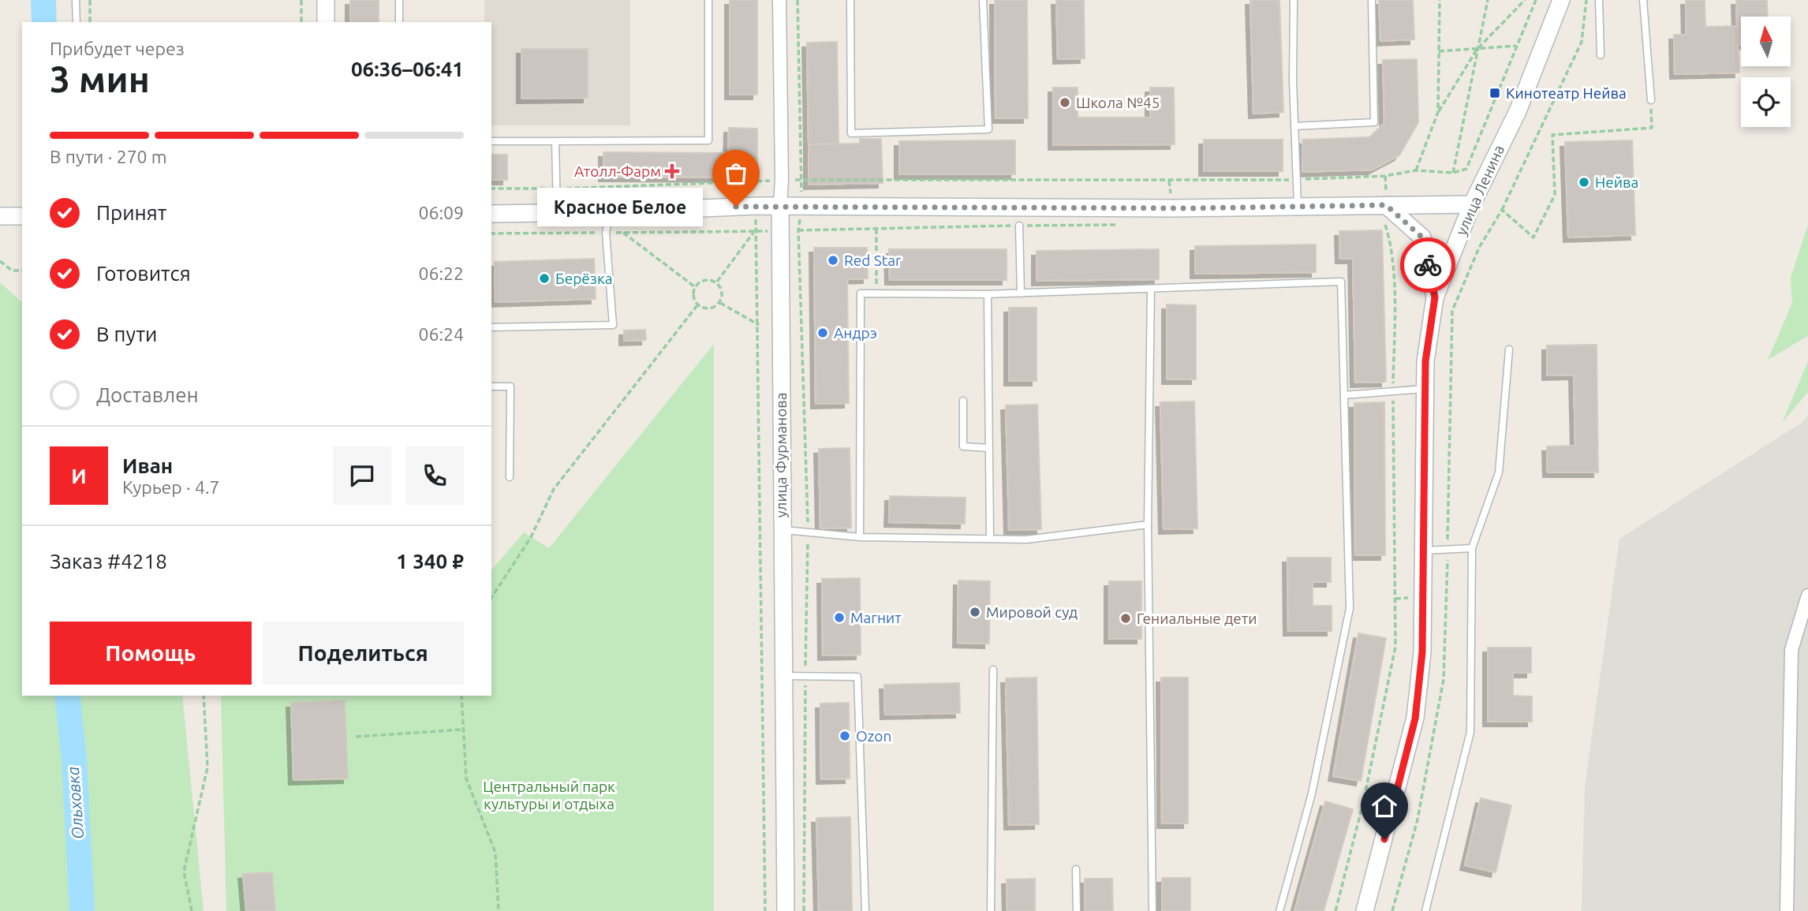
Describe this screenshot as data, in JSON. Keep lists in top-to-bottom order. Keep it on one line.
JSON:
{"streets":{"main road":["улица Ленина","улица Фурманова"]},"water":["Ольховка"],"parks":["Центральный парк культуры и отдыха"],"places":{"transit":["Кинотеатр Нейва"],"other":["Школа №45","Нейва","Красное Белое","Red Star","Берёзка","Андрэ","Мировой суд","Магнит","Гениальные дети","Ozon"],"health":["Атолл-Фарм"]},"north":"top","page":{"heading":["3 мин","Прибудет через","06:36–06:41"],"panel":["Иван","Курьер · 4.7","Заказ #4218","1 340 ₽"],"bar":"В пути · 270 m","list":[["Принят","06:09"],["Готовится","06:22"],["В пути","06:24"],"Доставлен"],"bubble":"Красное Белое","round":"И","buttons":["Помощь","Поделиться"]}}
